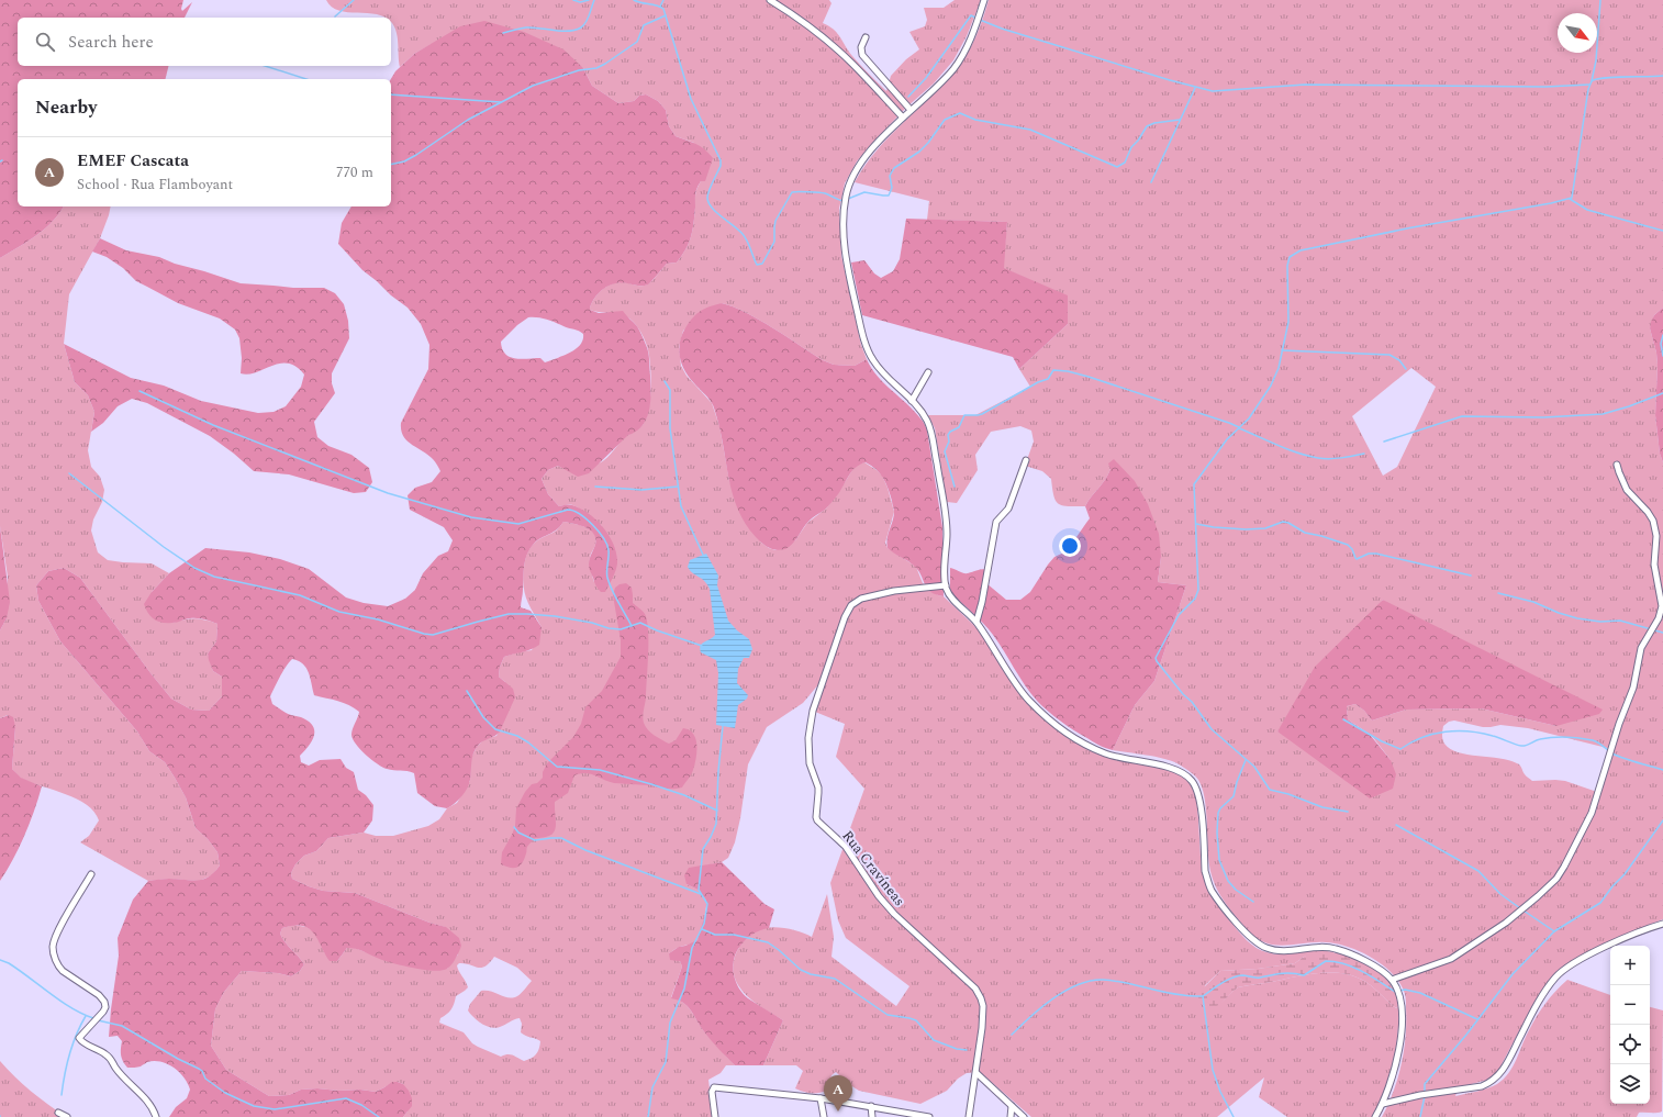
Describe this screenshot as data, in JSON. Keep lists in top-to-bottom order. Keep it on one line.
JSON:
{"streets":{"street":["Rua Cravíneas"]},"north":"bottom right","page":{"search":"Search here","heading":"Nearby","list":[{"mark":"A","name":"EMEF Cascata","note":"School · Rua Flamboyant","value":"770 m"}],"map_buttons":["+","−"],"pins":"A"}}
